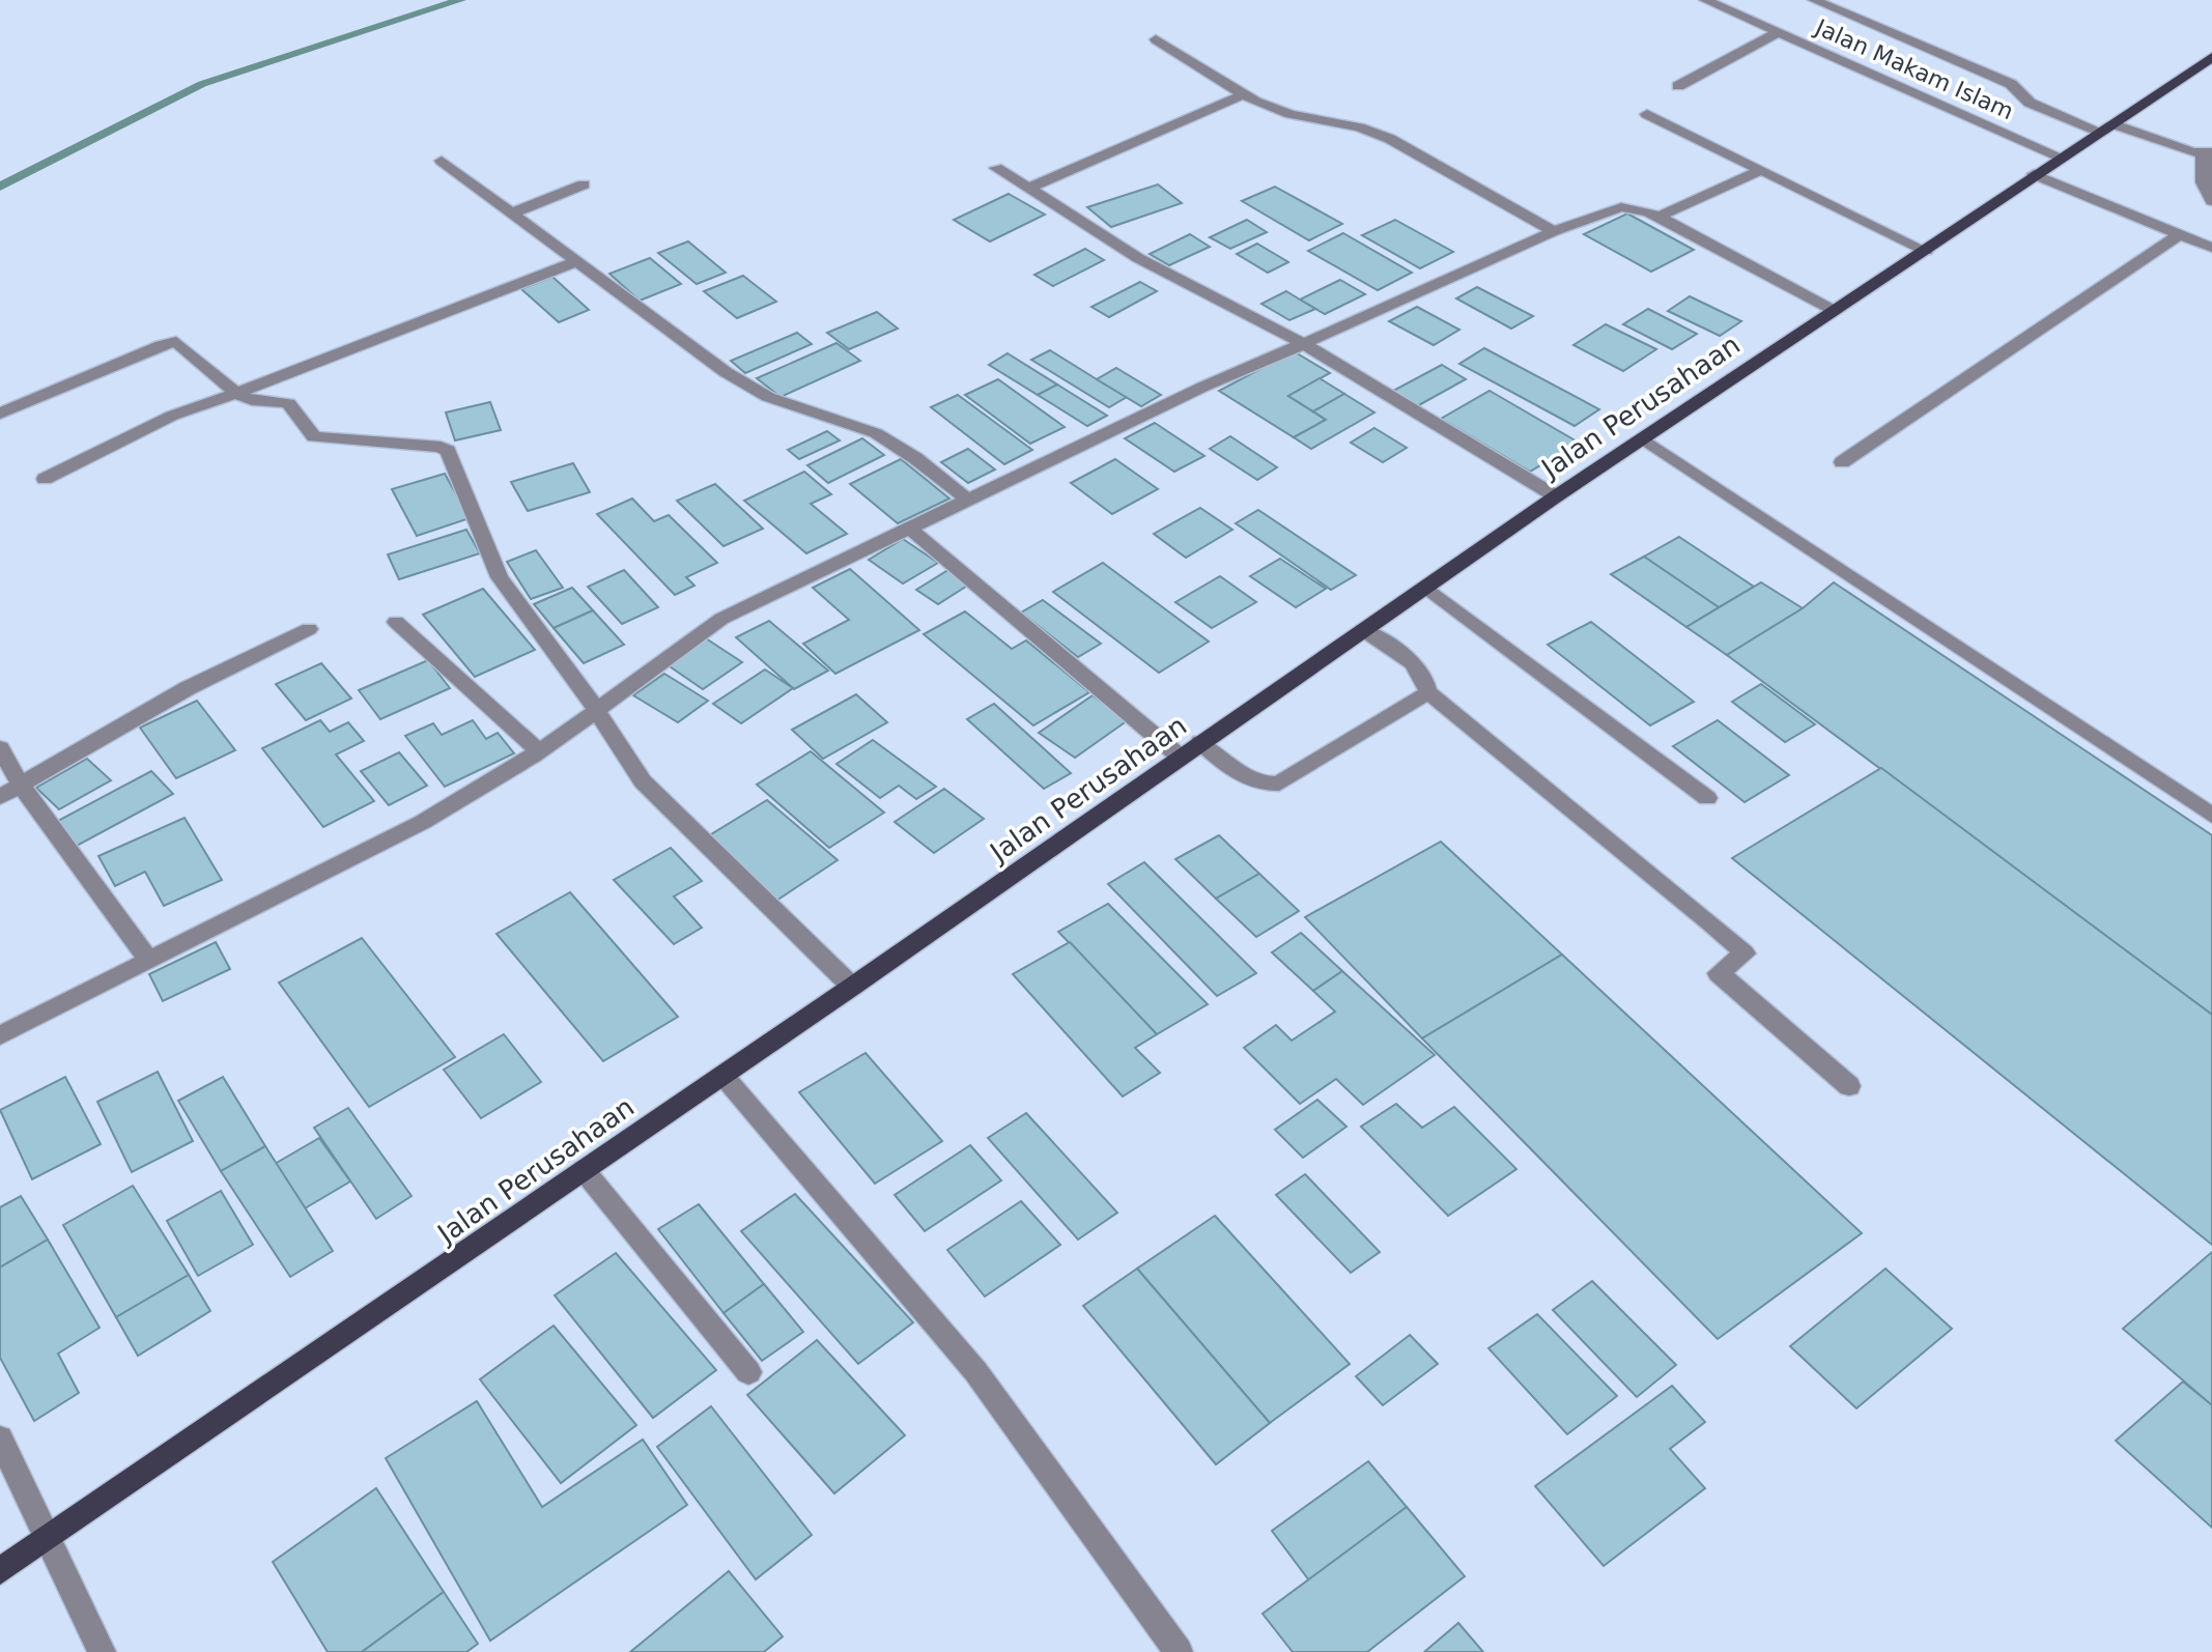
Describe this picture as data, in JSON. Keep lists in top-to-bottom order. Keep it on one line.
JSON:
{"streets":{"main road":["Jalan Perusahaan"],"street":["Jalan Makam Islam"]},"crossings":[["Jalan Makam Islam","Jalan Perusahaan"]]}
